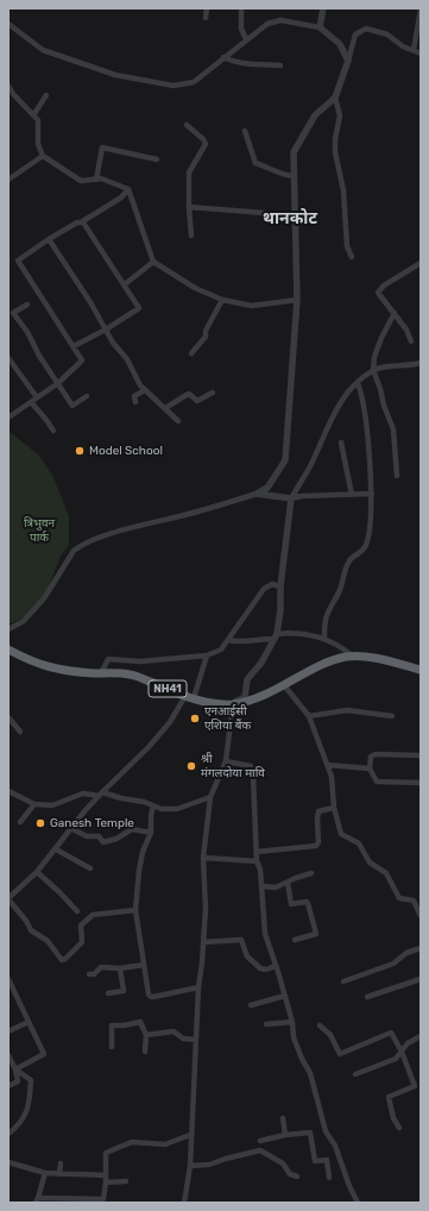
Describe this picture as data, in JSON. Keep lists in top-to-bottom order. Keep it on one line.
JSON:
{"streets":{"highway":["NH41"]},"districts":["थानकोट"],"parks":["त्रिभुवन पार्क"],"places":["Model School","एनआईसी एशिया बैंक","श्री मंगलदोया मावि","Ganesh Temple"]}
